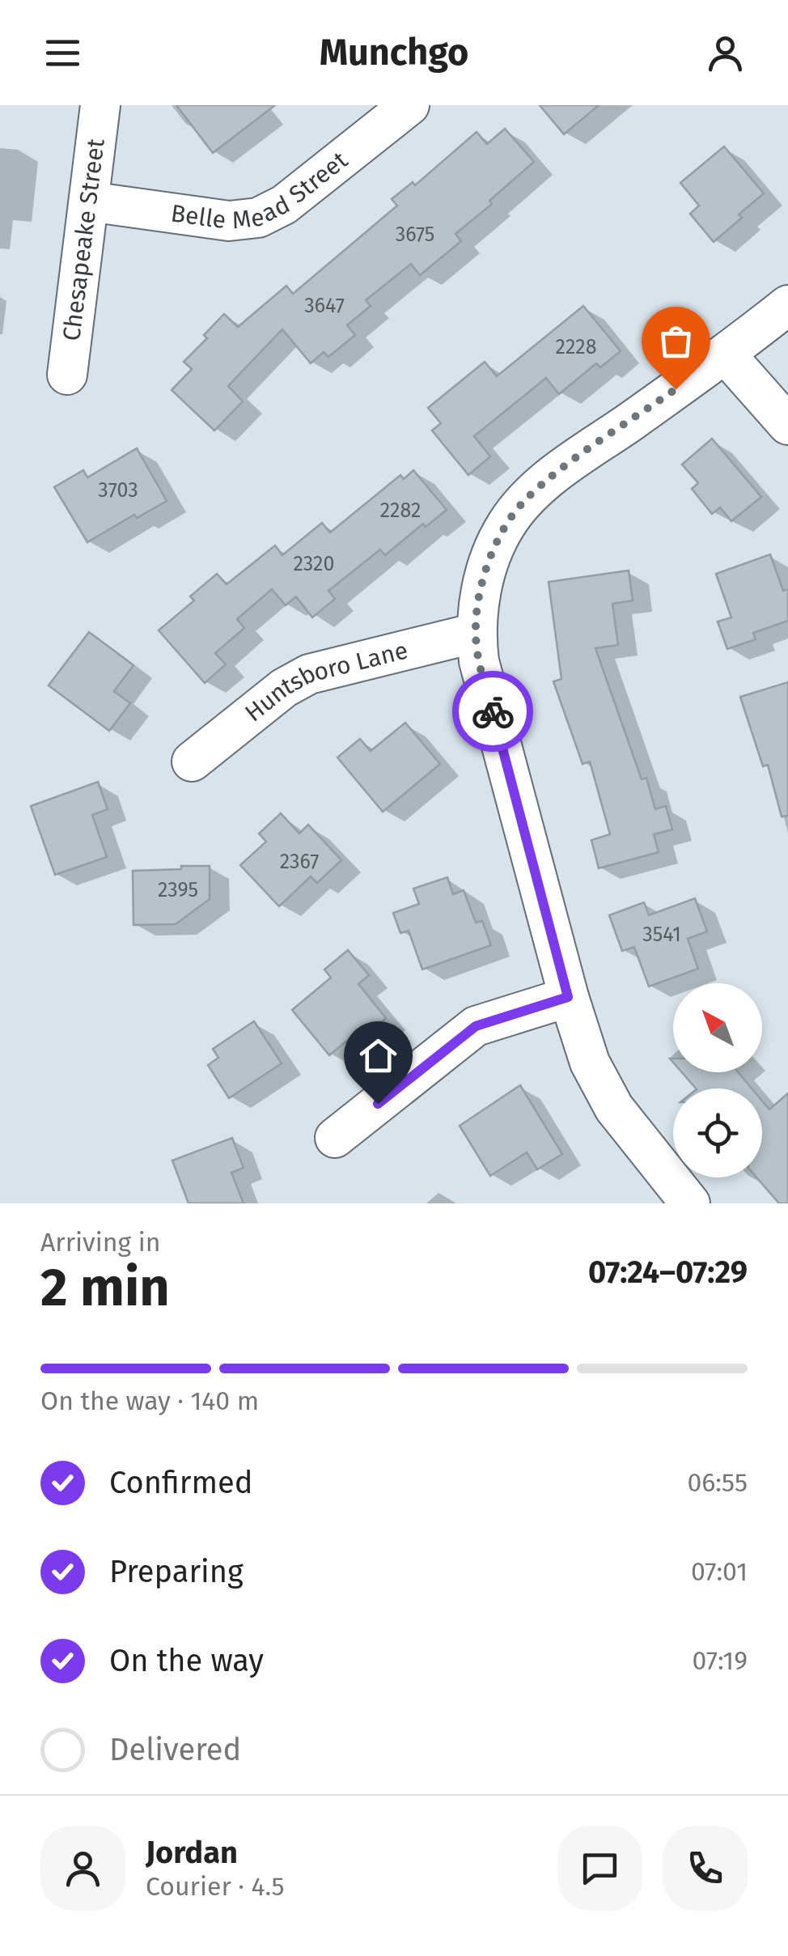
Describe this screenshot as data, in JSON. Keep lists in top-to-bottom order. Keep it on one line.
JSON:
{"streets":{"street":["Belle Mead Street","Chesapeake Street","Huntsboro Lane"]},"crossings":[["Belle Mead Street","Chesapeake Street"]],"house_numbers":["3675","3647","2228","3703","2282","2320","2367","2395","3541"],"north":"top left","page":{"header":"Munchgo","heading":["2 min","Arriving in","07:24–07:29"],"panel":["Jordan","Courier · 4.5"],"bar":"On the way · 140 m","list":[["Confirmed","06:55"],["Preparing","07:01"],["On the way","07:19"],"Delivered"]}}
